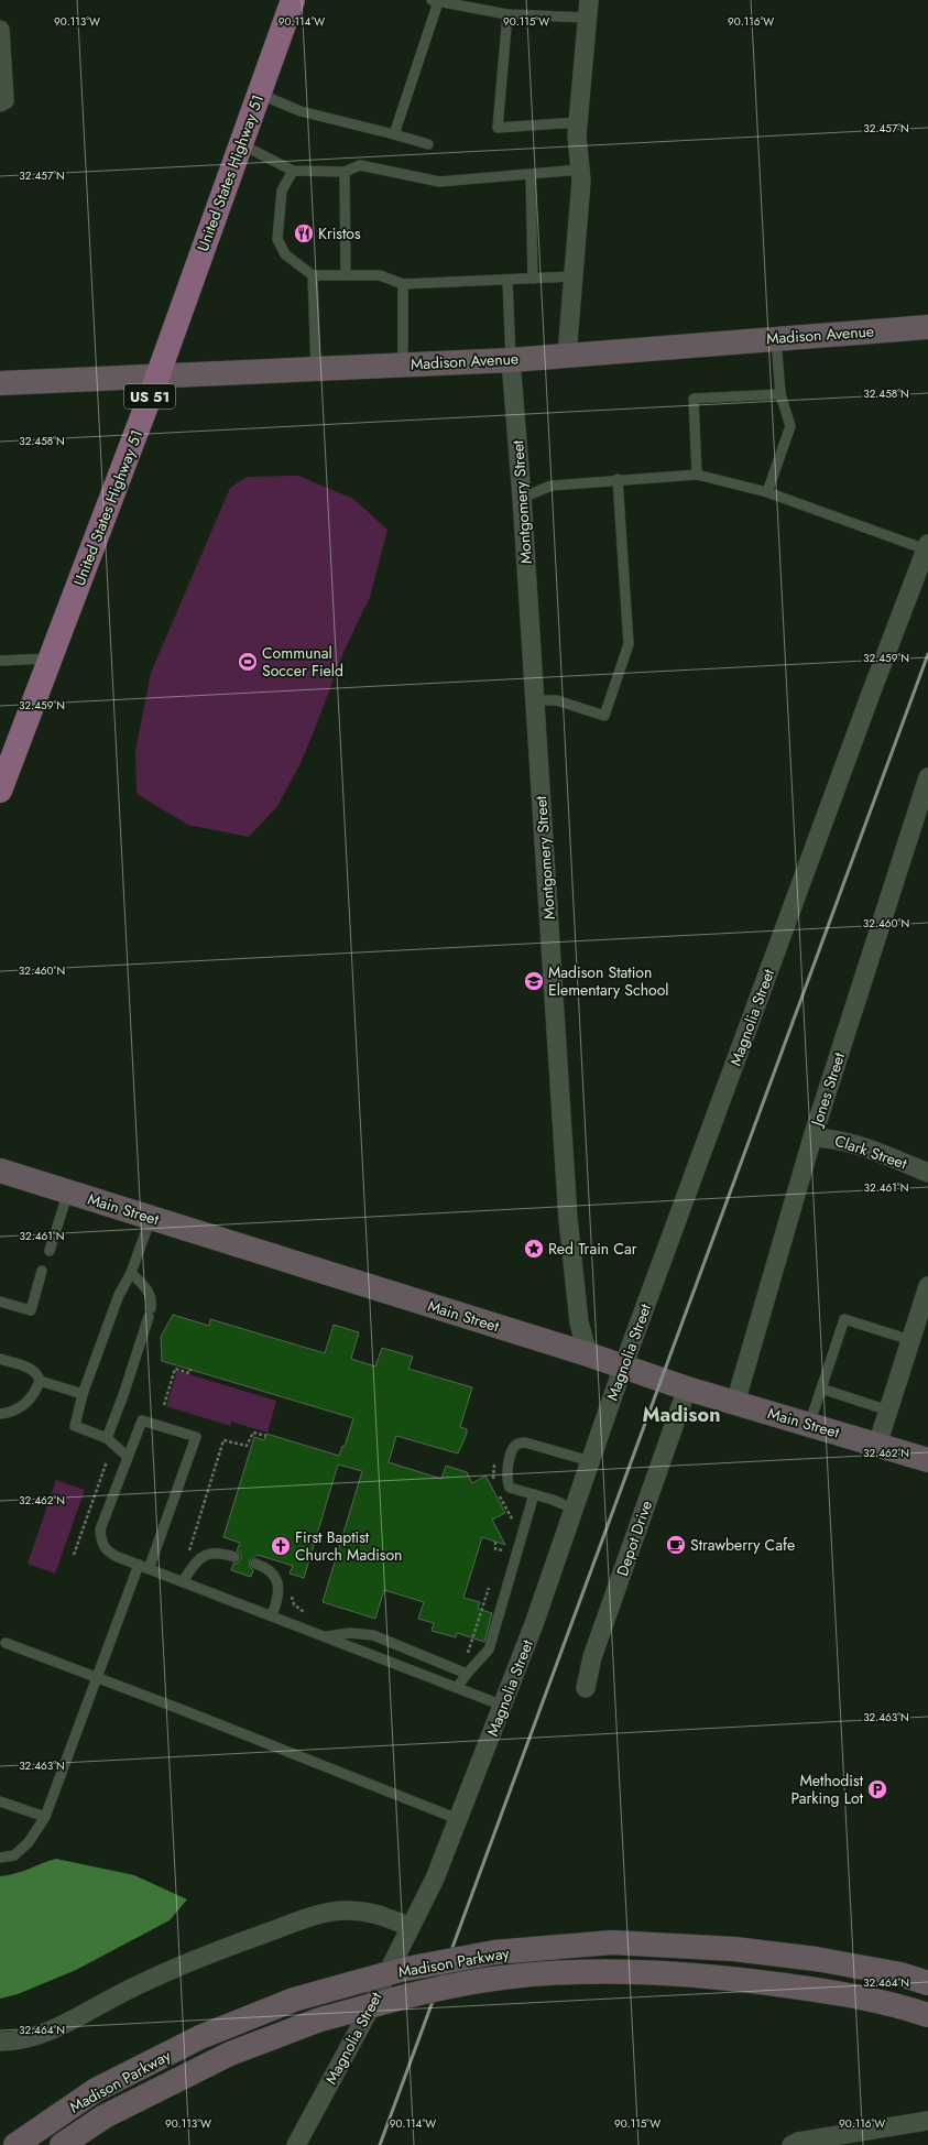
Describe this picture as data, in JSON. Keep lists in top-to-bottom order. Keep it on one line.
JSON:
{"streets":{"main road":["United States Highway 51","Madison Avenue","US 51","Main Street","Madison Parkway"],"street":["Montgomery Street","Magnolia Street","Jones Street","Clark Street","Depot Drive"]},"crossings":[["United States Highway 51","Madison Avenue"],["Madison Avenue","Montgomery Street"],["Montgomery Street","Main Street"],["Magnolia Street","Main Street"],["Jones Street","Clark Street"],["Jones Street","Main Street"],["Main Street","Depot Drive"]],"districts":["Madison"],"places":{"restaurant":["Kristos"],"sports":["Communal Soccer Field"],"school or university":["Madison Station Elementary School"],"place":["Red Train Car"],"cafe":["Strawberry Cafe"],"church":["First Baptist Church Madison"],"parking":["Methodist Parking Lot"]},"coordinates":["90.113°W","90.114°W","90.115°W","90.116°W","32.457°N","32.458°N","32.459°N","32.460°N","32.461°N","32.462°N","32.463°N","32.464°N"]}
